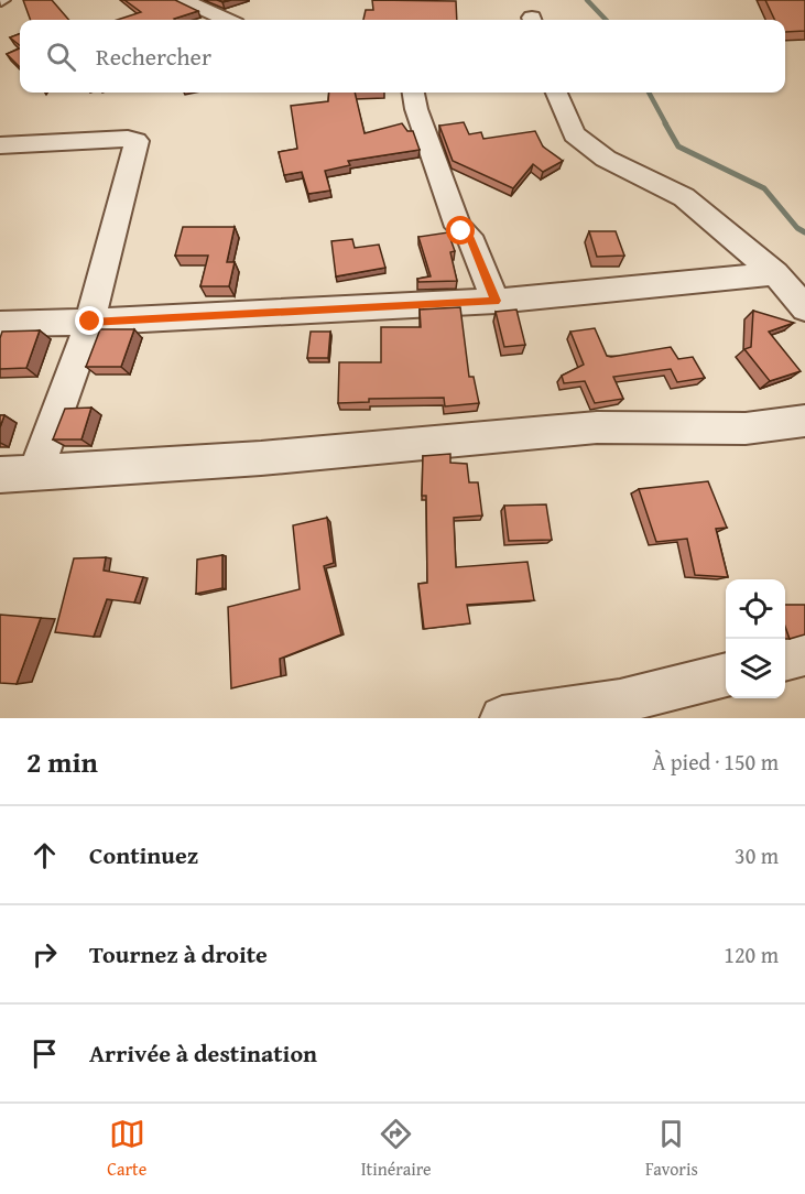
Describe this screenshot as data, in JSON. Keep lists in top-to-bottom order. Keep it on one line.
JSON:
{"page":{"search":"Rechercher","heading":["2 min","À pied · 150 m"],"list":[["Continuez","30 m"],["Tournez à droite","120 m"],"Arrivée à destination"],"nav":["Carte","Itinéraire","Favoris"]}}
